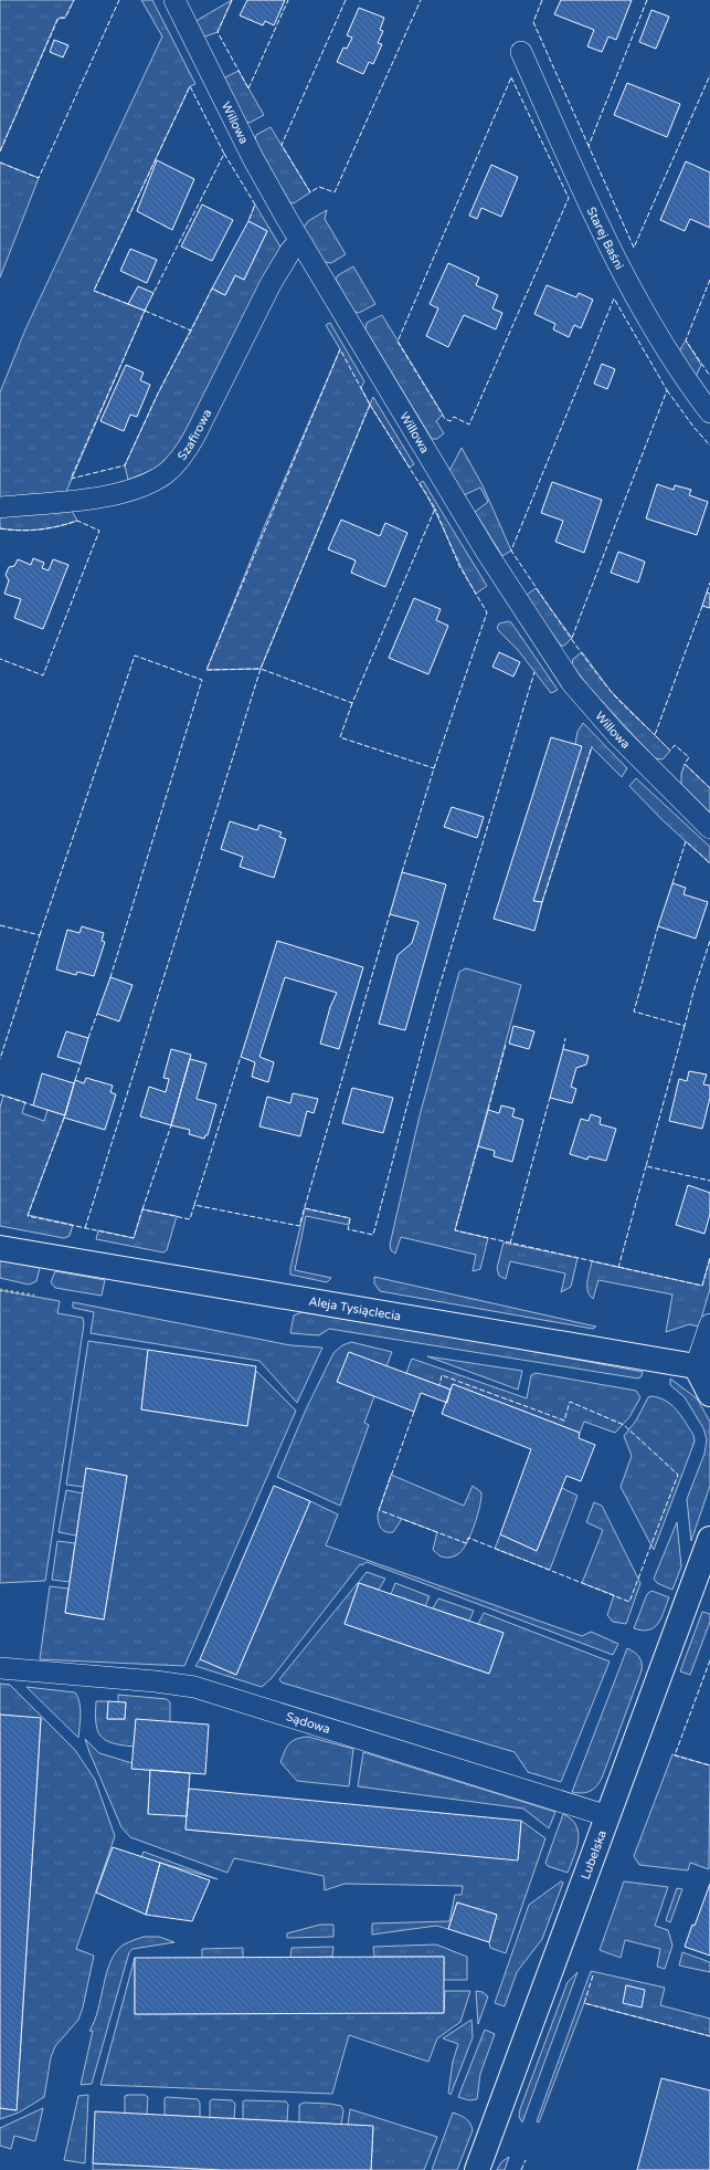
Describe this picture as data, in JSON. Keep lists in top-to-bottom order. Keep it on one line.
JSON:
{"streets":{"street":["Willowa","Starej Baśni","Szafirowa","Aleja Tysiąclecia","Sądowa","Lubelska"]},"crossings":[["Willowa","Szafirowa"],["Sądowa","Lubelska"]]}
